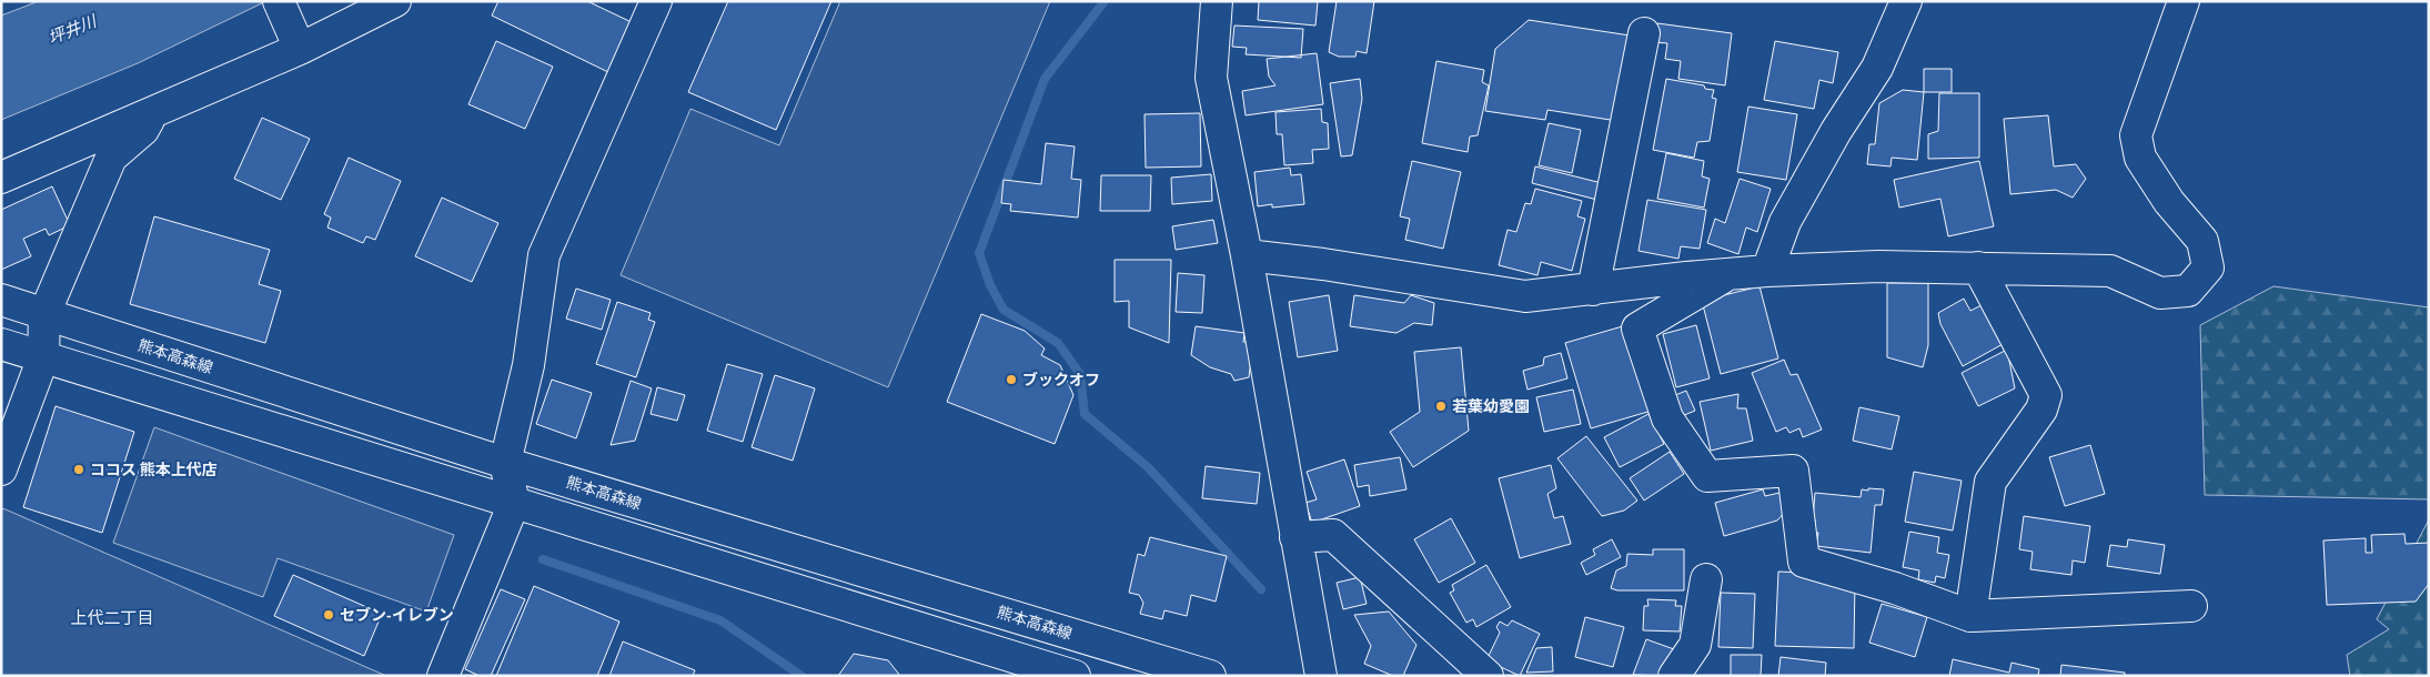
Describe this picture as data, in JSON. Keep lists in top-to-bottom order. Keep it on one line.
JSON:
{"streets":{"street":["熊本高森線"]},"districts":["上代二丁目"],"water":["坪井川"],"places":["ブックオフ","若葉幼愛園","ココス 熊本上代店","セブン-イレブン"]}
